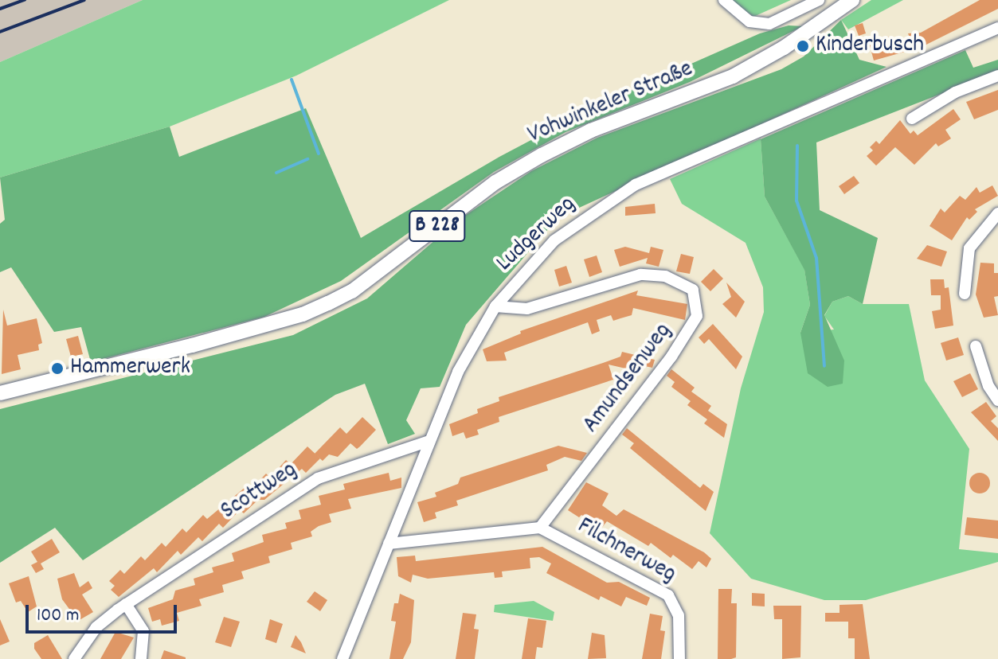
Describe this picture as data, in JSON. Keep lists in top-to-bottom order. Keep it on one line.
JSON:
{"streets":{"main road":["Vohwinkeler Straße","B 228"],"street":["Ludgerweg","Amundsenweg","Scottweg","Filchnerweg"]},"crossings":[["Ludgerweg","Amundsenweg"],["Ludgerweg","Scottweg"],["Amundsenweg","Filchnerweg"]],"places":["Kinderbusch","Hammerwerk"],"scale_bar":"100 m"}
